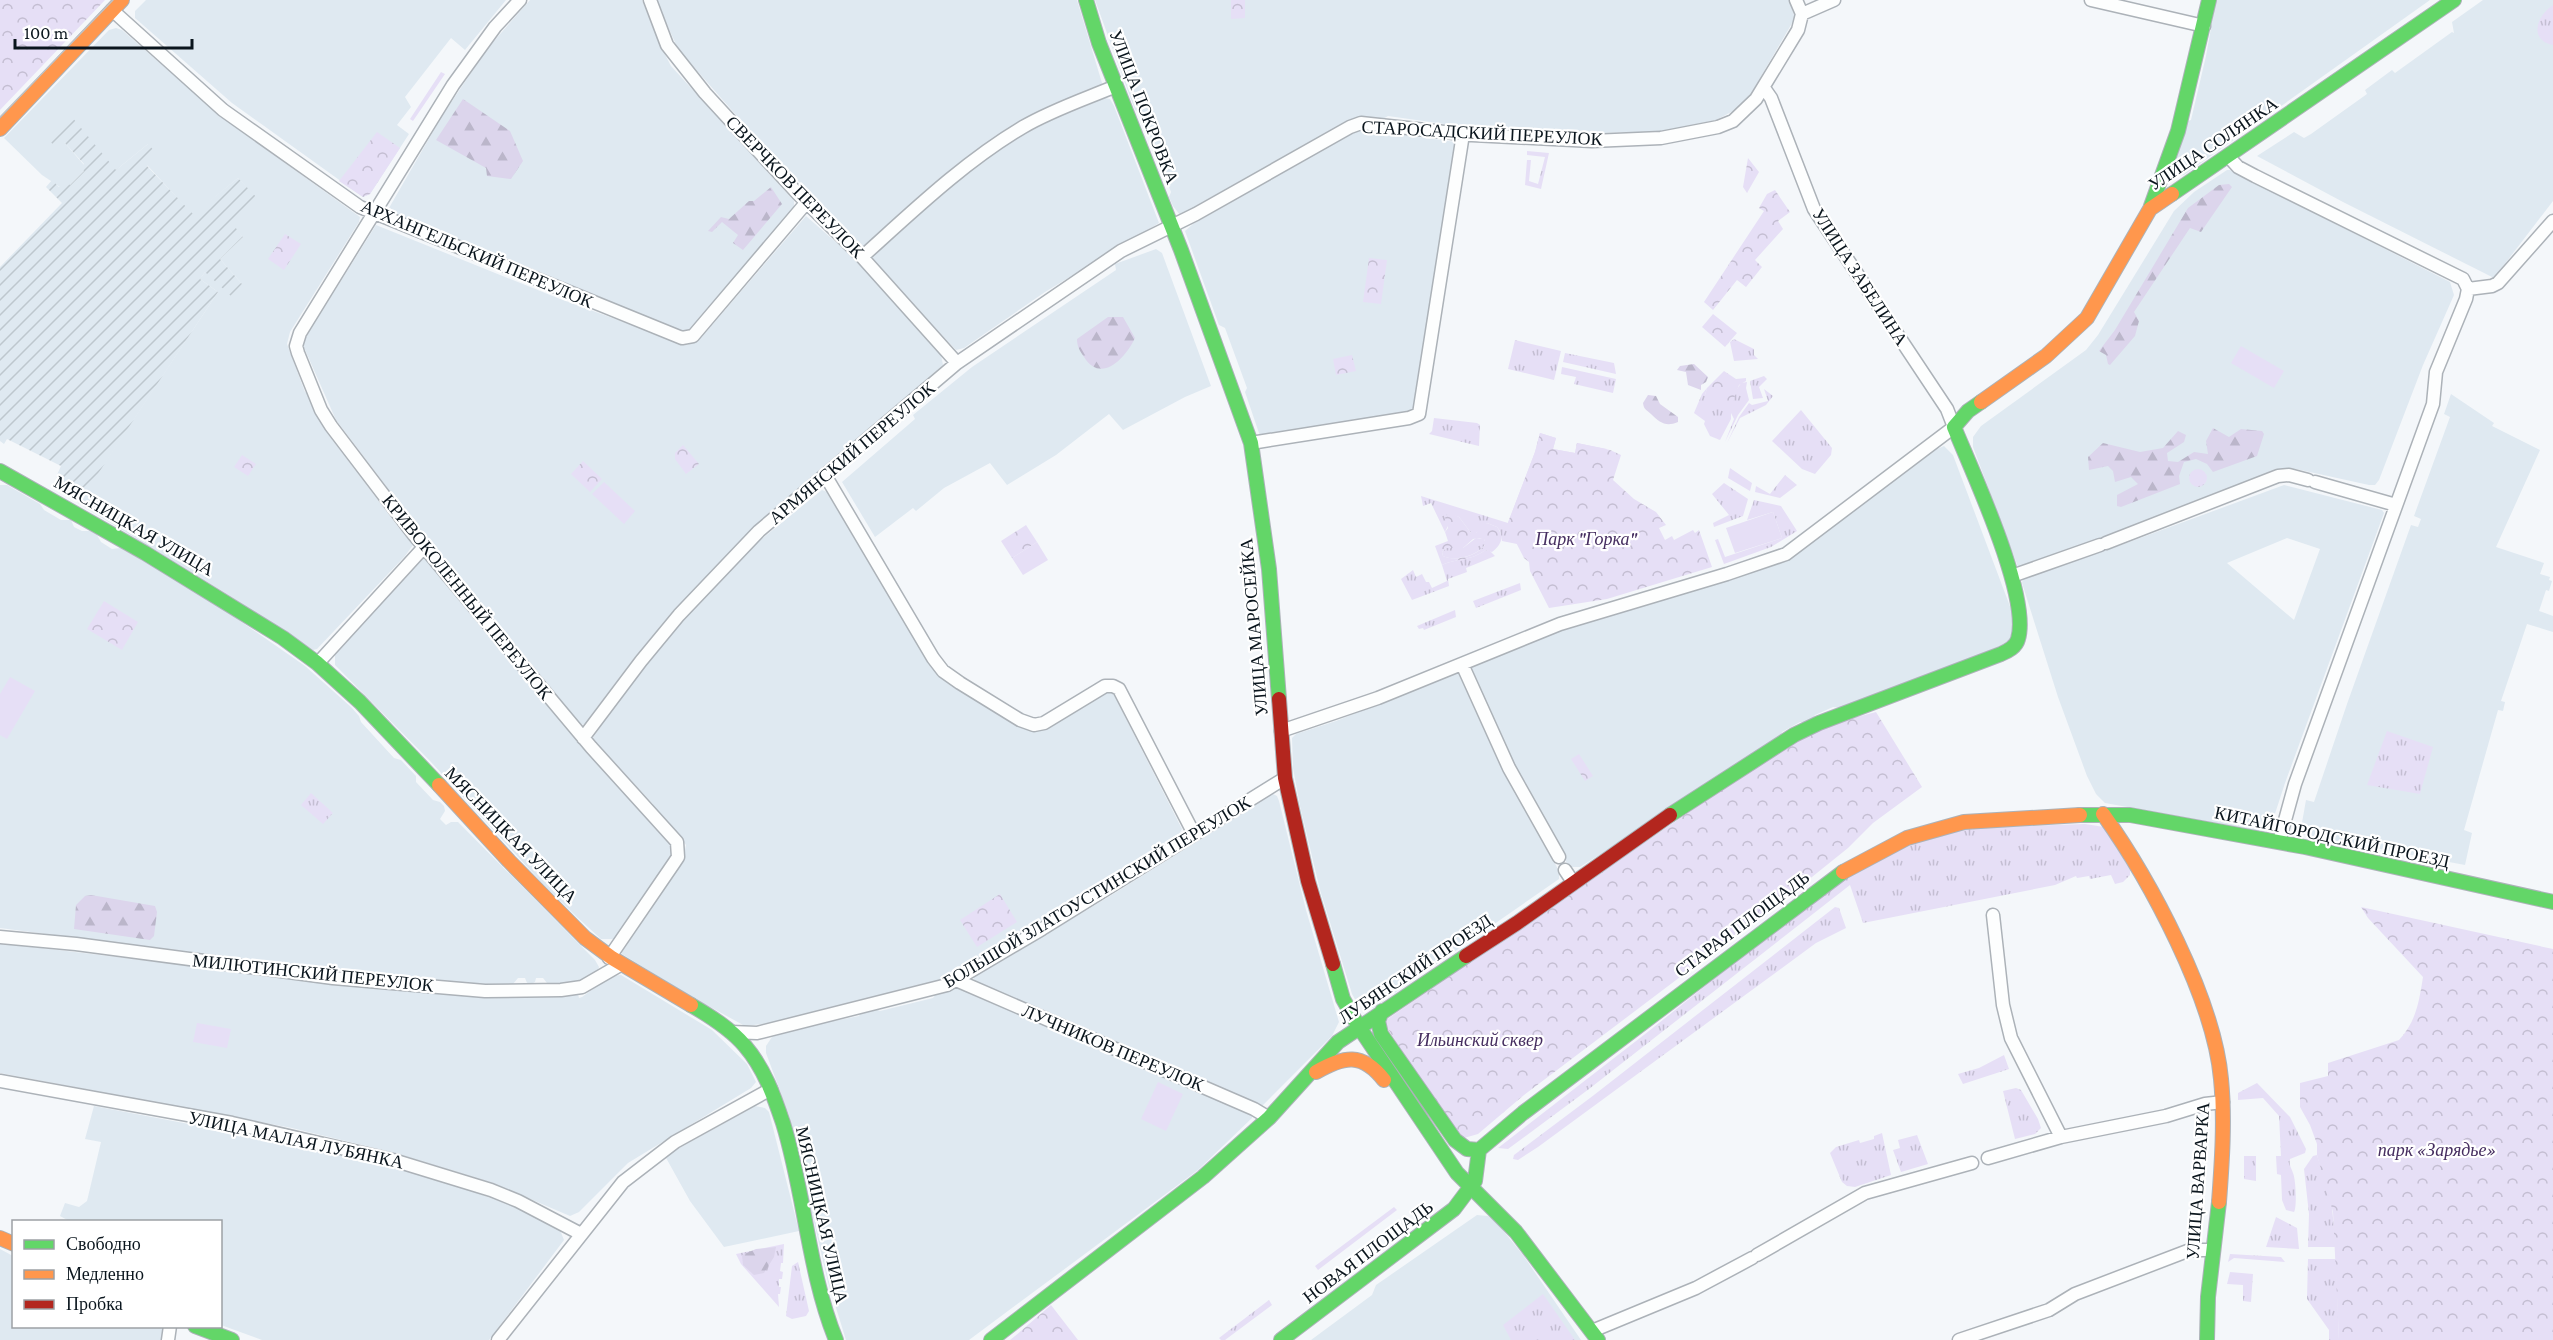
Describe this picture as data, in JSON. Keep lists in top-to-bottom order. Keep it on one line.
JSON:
{"streets":{"main road":["УЛИЦА ПОКРОВКА","УЛИЦА СОЛЯНКА","МЯСНИЦКАЯ УЛИЦА","УЛИЦА МАРОСЕЙКА","КИТАЙГОРОДСКИЙ ПРОЕЗД","СТАРАЯ ПЛОЩАДЬ","ЛУБЯНСКИЙ ПРОЕЗД","УЛИЦА ВАРВАРКА","НОВАЯ ПЛОЩАДЬ"],"street":["СТАРОСАДСКИЙ ПЕРЕУЛОК","СВЕРЧКОВ ПЕРЕУЛОК","АРХАНГЕЛЬСКИЙ ПЕРЕУЛОК","УЛИЦА ЗАБЕЛИНА","АРМЯНСКИЙ ПЕРЕУЛОК","КРИВОКОЛЕННЫЙ ПЕРЕУЛОК","БОЛЬШОЙ ЗЛАТОУСТИНСКИЙ ПЕРЕУЛОК","МИЛЮТИНСКИЙ ПЕРЕУЛОК","ЛУЧНИКОВ ПЕРЕУЛОК","УЛИЦА МАЛАЯ ЛУБЯНКА"]},"crossings":[["УЛИЦА ПОКРОВКА","СТАРОСАДСКИЙ ПЕРЕУЛОК"],["УЛИЦА ПОКРОВКА","АРМЯНСКИЙ ПЕРЕУЛОК"],["УЛИЦА ПОКРОВКА","УЛИЦА МАРОСЕЙКА"],["СТАРОСАДСКИЙ ПЕРЕУЛОК","УЛИЦА ЗАБЕЛИНА"],["СТАРОСАДСКИЙ ПЕРЕУЛОК","АРМЯНСКИЙ ПЕРЕУЛОК"],["СТАРОСАДСКИЙ ПЕРЕУЛОК","УЛИЦА МАРОСЕЙКА"],["УЛИЦА СОЛЯНКА","УЛИЦА ЗАБЕЛИНА"],["СВЕРЧКОВ ПЕРЕУЛОК","АРХАНГЕЛЬСКИЙ ПЕРЕУЛОК"],["СВЕРЧКОВ ПЕРЕУЛОК","АРМЯНСКИЙ ПЕРЕУЛОК"],["АРХАНГЕЛЬСКИЙ ПЕРЕУЛОК","КРИВОКОЛЕННЫЙ ПЕРЕУЛОК"],["АРМЯНСКИЙ ПЕРЕУЛОК","КРИВОКОЛЕННЫЙ ПЕРЕУЛОК"],["АРМЯНСКИЙ ПЕРЕУЛОК","УЛИЦА МАРОСЕЙКА"],["МЯСНИЦКАЯ УЛИЦА","КРИВОКОЛЕННЫЙ ПЕРЕУЛОК"],["МЯСНИЦКАЯ УЛИЦА","БОЛЬШОЙ ЗЛАТОУСТИНСКИЙ ПЕРЕУЛОК"],["МЯСНИЦКАЯ УЛИЦА","МИЛЮТИНСКИЙ ПЕРЕУЛОК"],["КРИВОКОЛЕННЫЙ ПЕРЕУЛОК","МИЛЮТИНСКИЙ ПЕРЕУЛОК"],["УЛИЦА МАРОСЕЙКА","БОЛЬШОЙ ЗЛАТОУСТИНСКИЙ ПЕРЕУЛОК"],["УЛИЦА МАРОСЕЙКА","ЛУБЯНСКИЙ ПРОЕЗД"],["КИТАЙГОРОДСКИЙ ПРОЕЗД","СТАРАЯ ПЛОЩАДЬ"],["КИТАЙГОРОДСКИЙ ПРОЕЗД","УЛИЦА ВАРВАРКА"],["БОЛЬШОЙ ЗЛАТОУСТИНСКИЙ ПЕРЕУЛОК","ЛУЧНИКОВ ПЕРЕУЛОК"],["СТАРАЯ ПЛОЩАДЬ","УЛИЦА ВАРВАРКА"],["ЛУБЯНСКИЙ ПРОЕЗД","ЛУЧНИКОВ ПЕРЕУЛОК"]],"parks":["Парк \"Горка\"","Ильинский сквер","парк «Зарядье»"],"legend":["Свободно","Медленно","Пробка"],"scale_bar":"100 m"}
